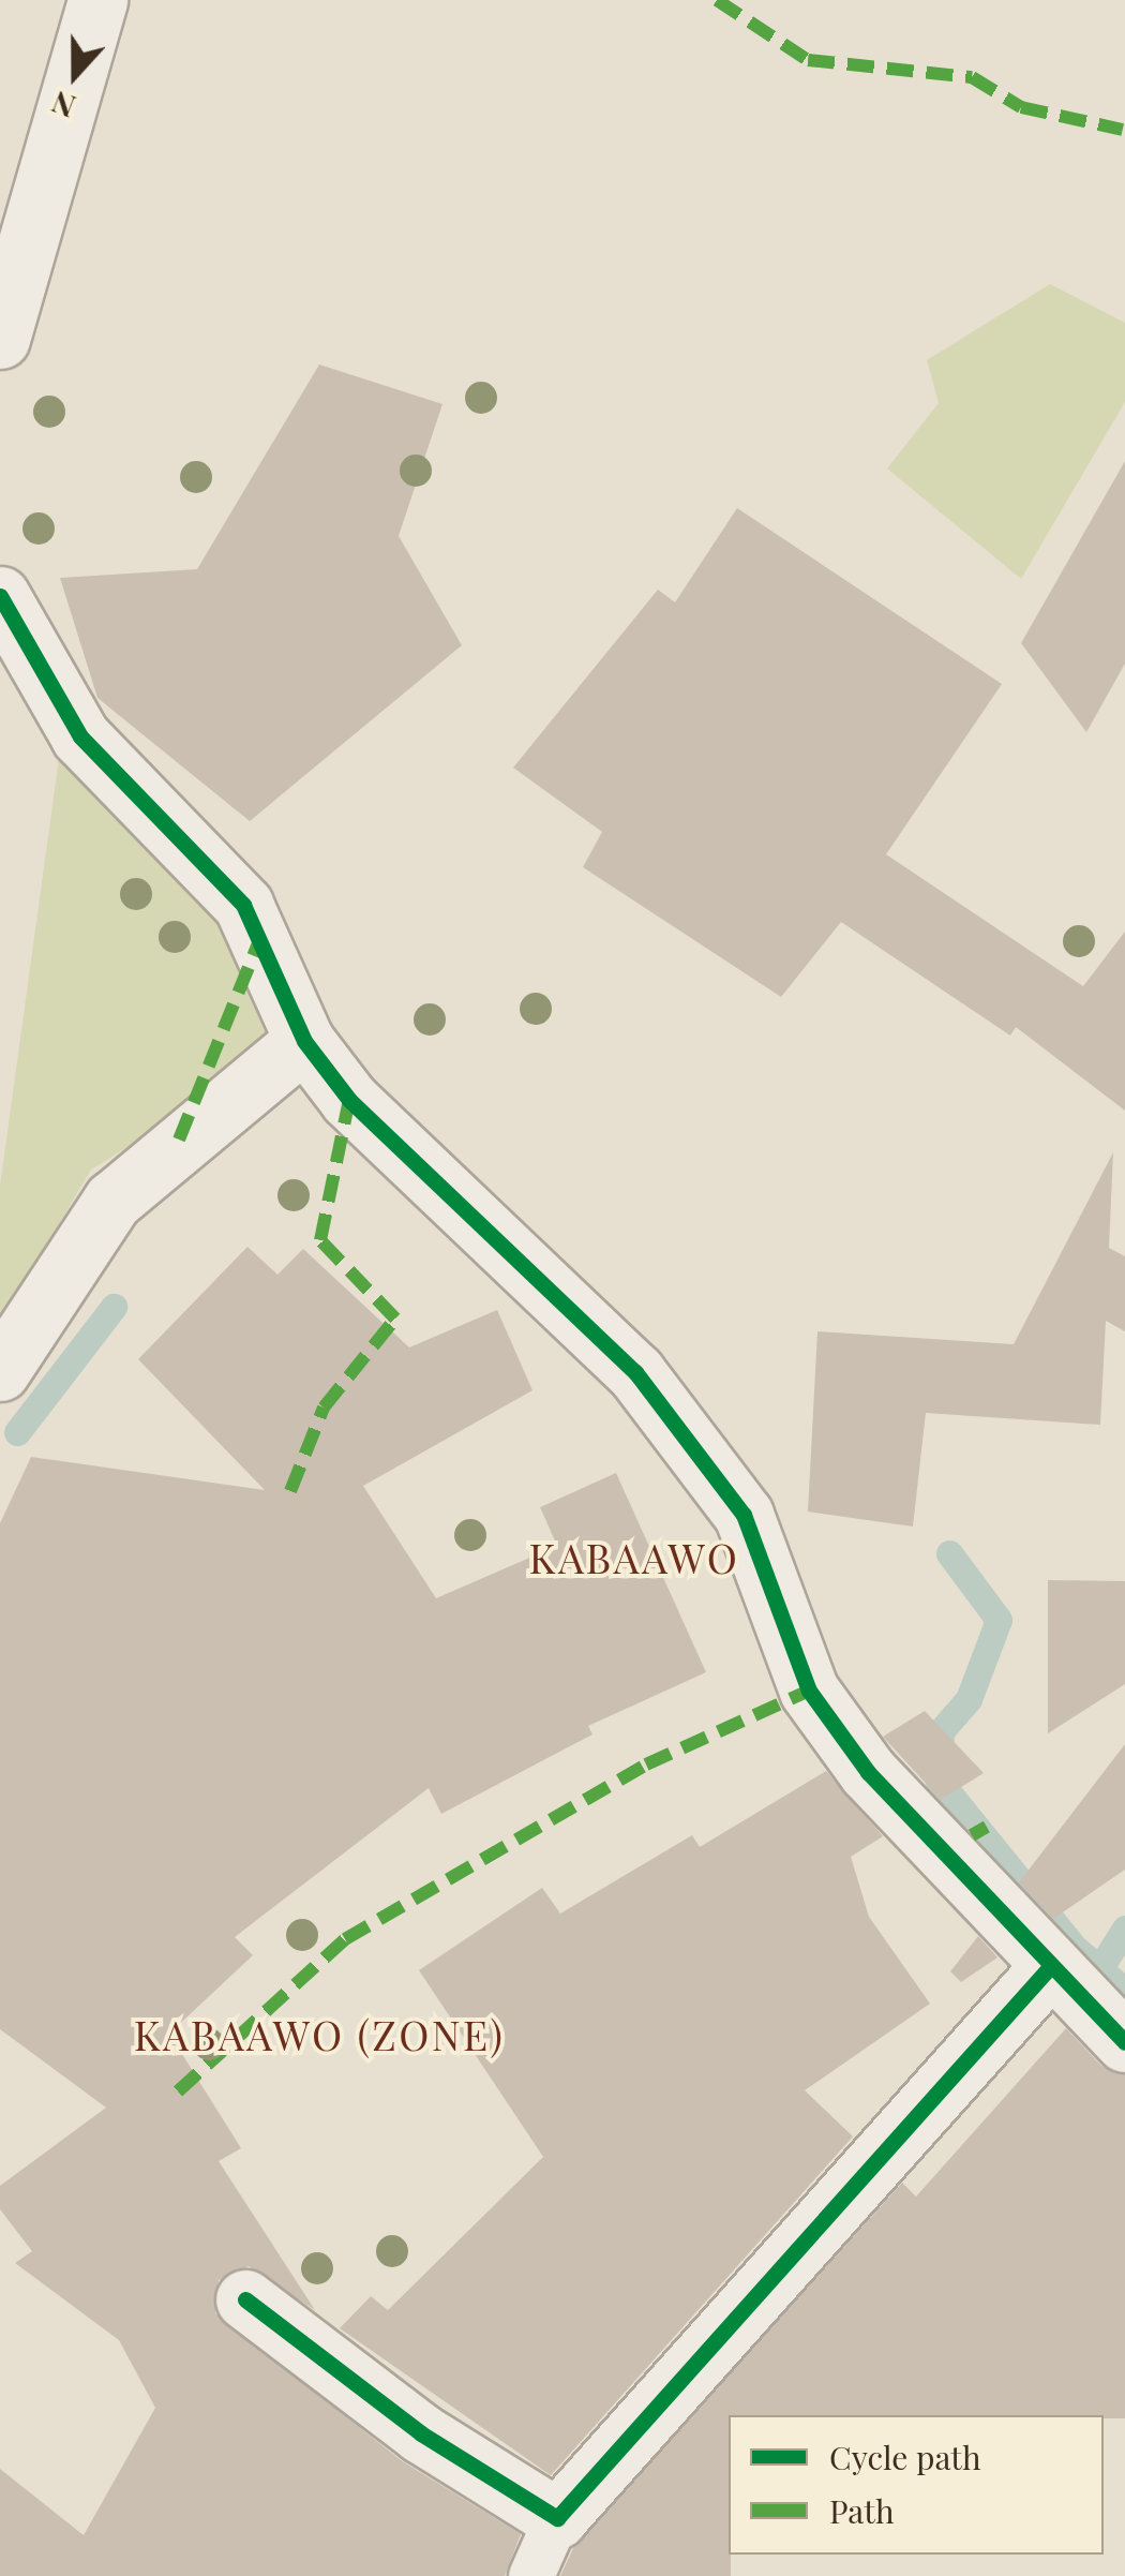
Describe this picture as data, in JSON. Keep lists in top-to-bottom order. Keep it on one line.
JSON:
{"districts":["KABAAWO","KABAAWO (ZONE)"],"legend":["Cycle path","Path"],"north":"bottom"}
